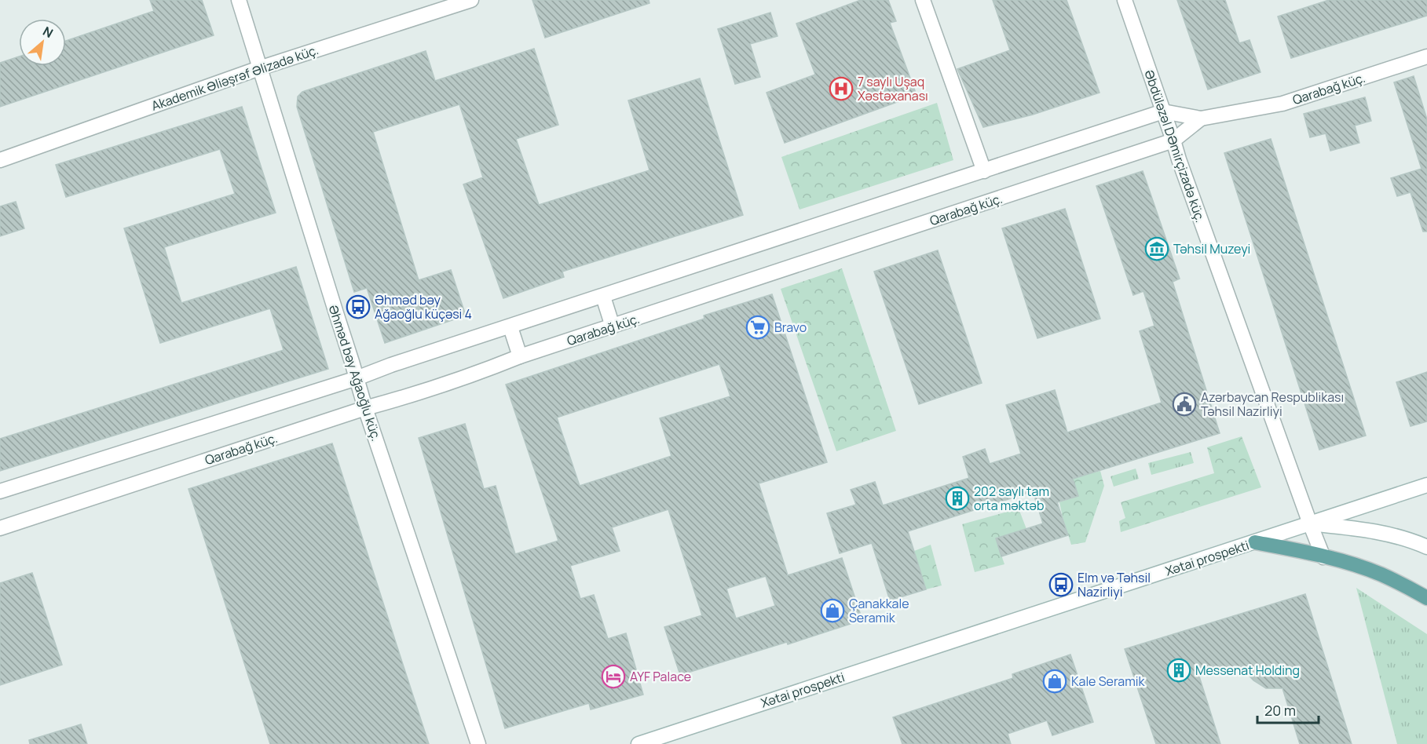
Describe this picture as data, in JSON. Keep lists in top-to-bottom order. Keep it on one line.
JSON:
{"streets":{"street":["Akademik Əliəşrəf Əlizadə küç.","Qarabağ küç.","Əbdüləzəl DƏmirçizadə küç.","Əhməd bəy Ağaoğlu küç.","Xətai prospekti"]},"crossings":[["Akademik Əliəşrəf Əlizadə küç.","Əhməd bəy Ağaoğlu küç."],["Qarabağ küç.","Əbdüləzəl DƏmirçizadə küç."],["Qarabağ küç.","Əhməd bəy Ağaoğlu küç."],["Əbdüləzəl DƏmirçizadə küç.","Xətai prospekti"]],"places":{"hospital":["7 saylı Uşaq Xəstəxanası"],"museum":["Təhsil Muzeyi"],"bus stop":["Əhməd bəy Ağaoğlu küçəsi 4","Elm və Təhsil Nazirliyi"],"supermarket":["Bravo"],"public building":["Azərbaycan Respublikası Təhsil Nazirliyi"],"building":["202 saylı tam orta məktəb","Messenat Holding"],"shop":["Çanakkale Seramik","Kale Seramik"],"hotel":["AYF Palace"]},"scale_bar":"20 m","north":"top right"}
